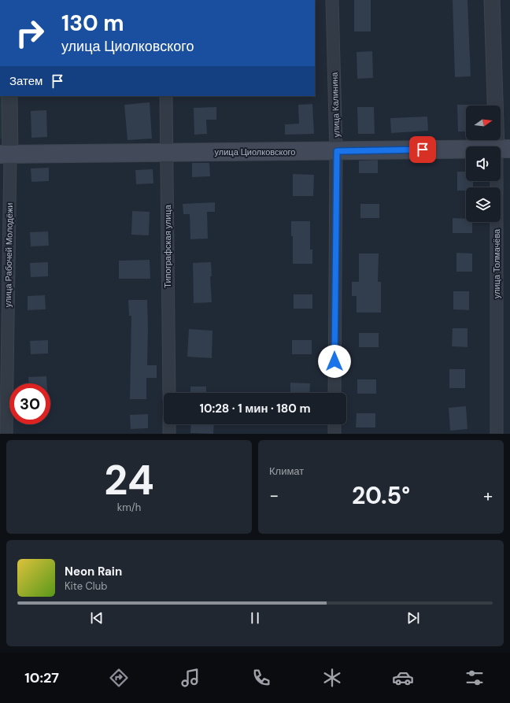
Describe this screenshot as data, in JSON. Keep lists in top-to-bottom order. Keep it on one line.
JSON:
{"streets":{"main road":["улица Циолковского"],"street":["улица Калинина","Типографская улица","улица Рабочей Молодёжи","улица Толмачёва"]},"crossings":[["улица Калинина","улица Циолковского"],["улица Циолковского","Типографская улица"],["улица Циолковского","улица Рабочей Молодёжи"],["улица Циолковского","улица Толмачёва"]],"north":"right","page":{"turn":["130 m","улица Циолковского"],"then":"Затем","limit":"30","trip":"10:28 · 1 мин · 180 m","tile":[["24","km/h"],"Климат"],"heat":["−","20.5°","+"],"song":["Neon Rain","Kite Club"],"tabs":"10:27"}}
